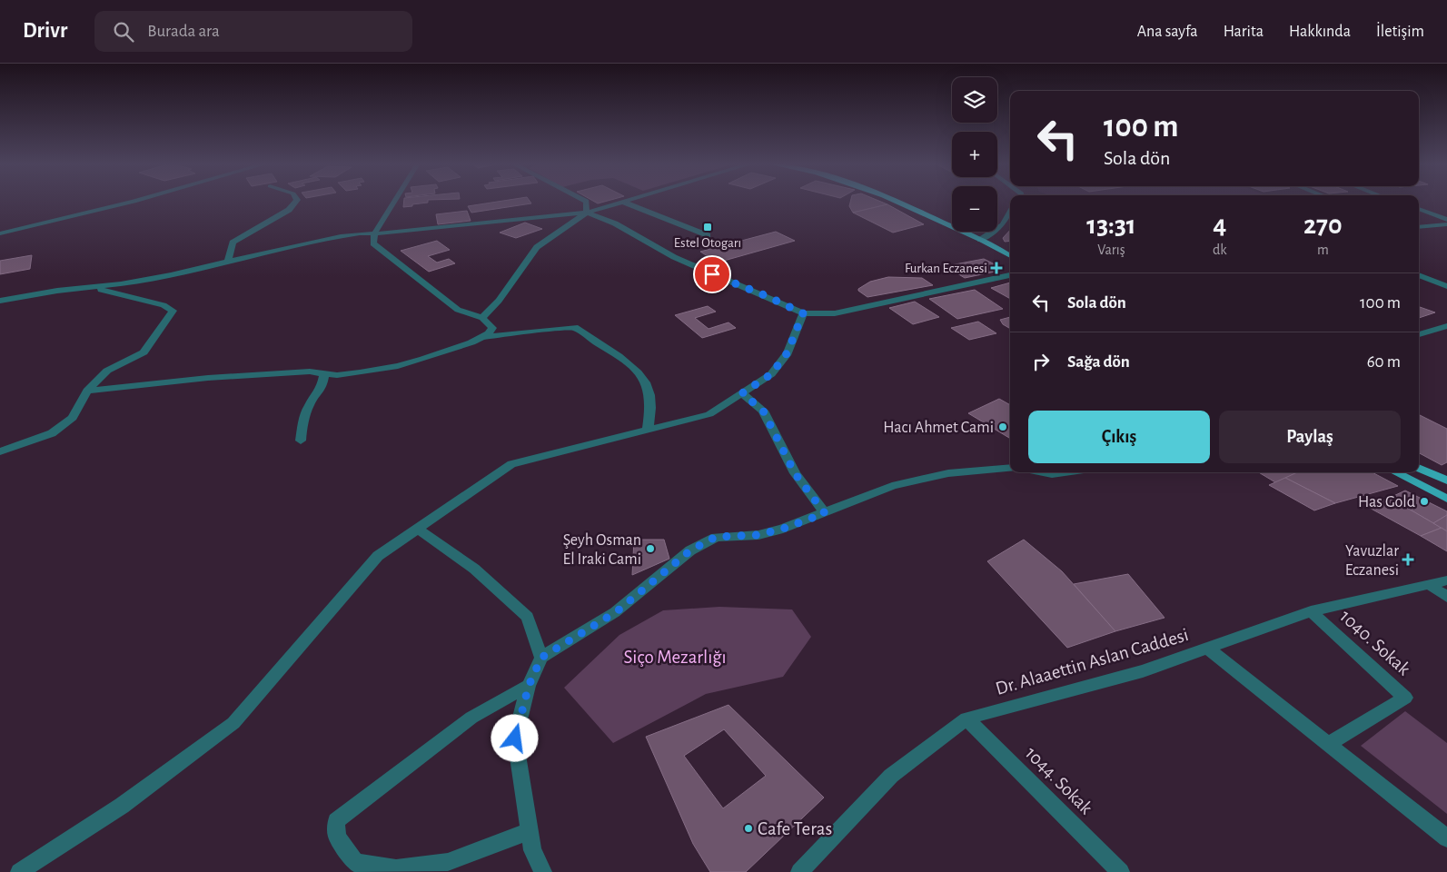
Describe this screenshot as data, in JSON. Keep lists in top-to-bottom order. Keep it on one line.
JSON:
{"streets":{"street":["1040. Sokak","Dr. Alaaettin Aslan Caddesi","1044. Sokak"]},"crossings":[["1040. Sokak","Dr. Alaaettin Aslan Caddesi"],["Dr. Alaaettin Aslan Caddesi","1044. Sokak"]],"parks":["Siço Mezarlığı"],"places":{"transit":["Estel Otogarı"],"health":["Furkan Eczanesi","Yavuzlar Eczanesi"],"other":["Hacı Ahmet Cami","Has Gold","Şeyh Osman El Iraki Cami","Cafe Teras"]},"page":{"header":"Drivr","search":"Burada ara","nav":["Ana sayfa","Harita","Hakkında","İletişim"],"map_buttons":["+","−"],"turn":["100 m","Sola dön"],"eta":["13:31","Varış","4","dk","270","m"],"list":[{"name":"Sola dön","value":"100 m"},{"name":"Sağa dön","value":"60 m"}],"buttons":["Çıkış","Paylaş"]}}
